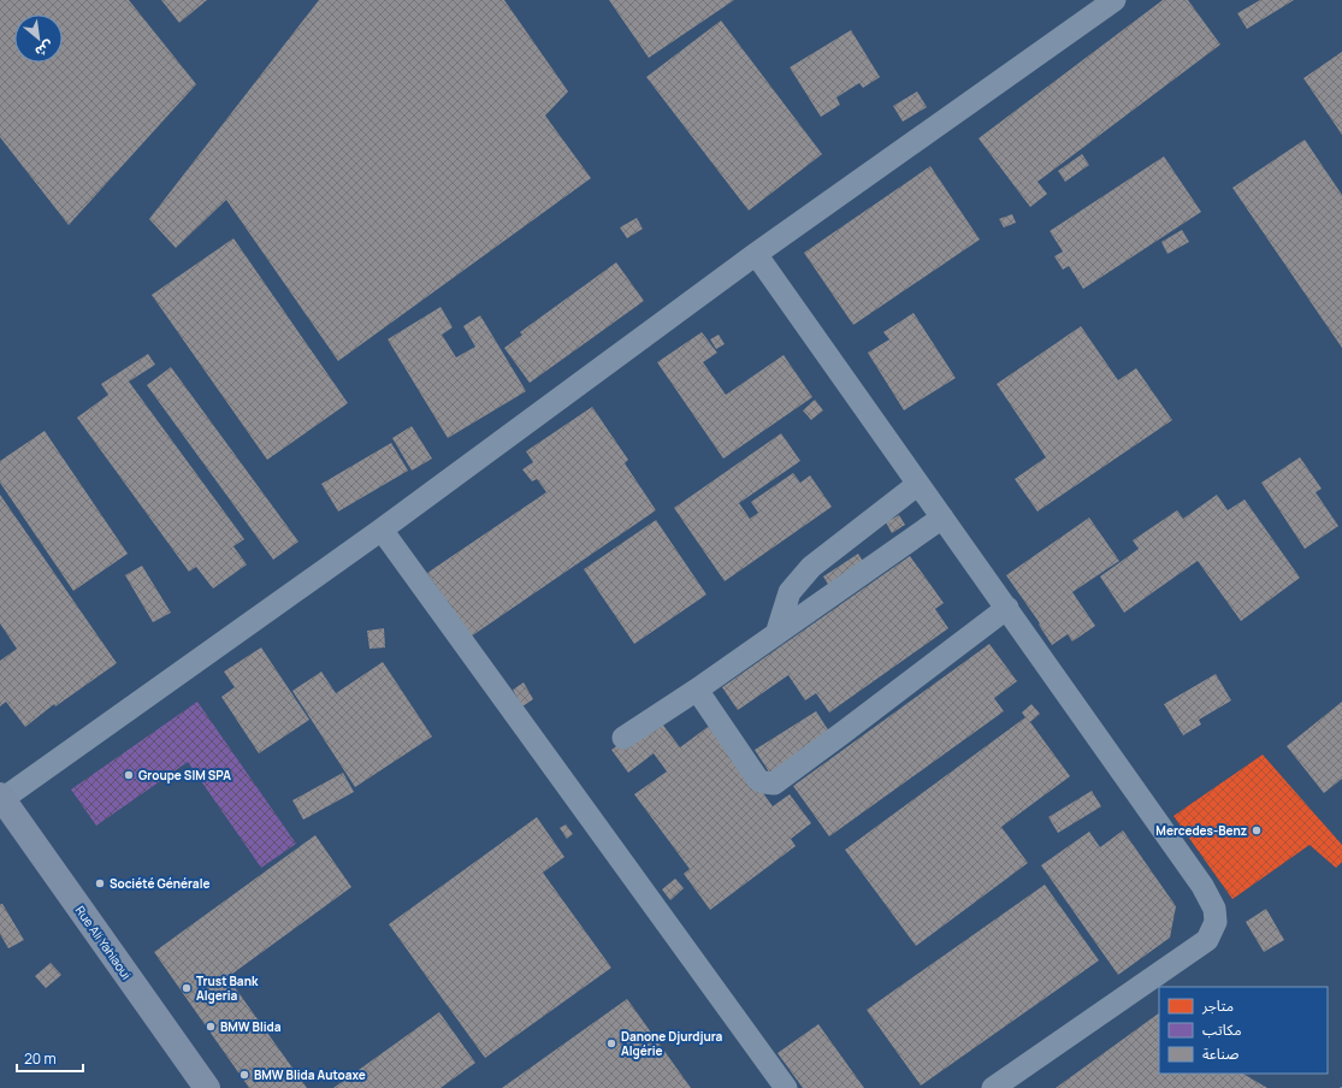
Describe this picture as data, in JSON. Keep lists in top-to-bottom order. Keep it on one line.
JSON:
{"streets":{"main road":["Rue Ali Yahiaoui"]},"places":["Groupe SIM SPA","Mercedes-Benz","Société Générale","Trust Bank Algeria","BMW Blida","Danone Djurdjura Algérie","BMW Blida Autoaxe"],"legend":["متاجر","مكاتب","صناعة"],"scale_bar":"20 m","north":"bottom right"}
